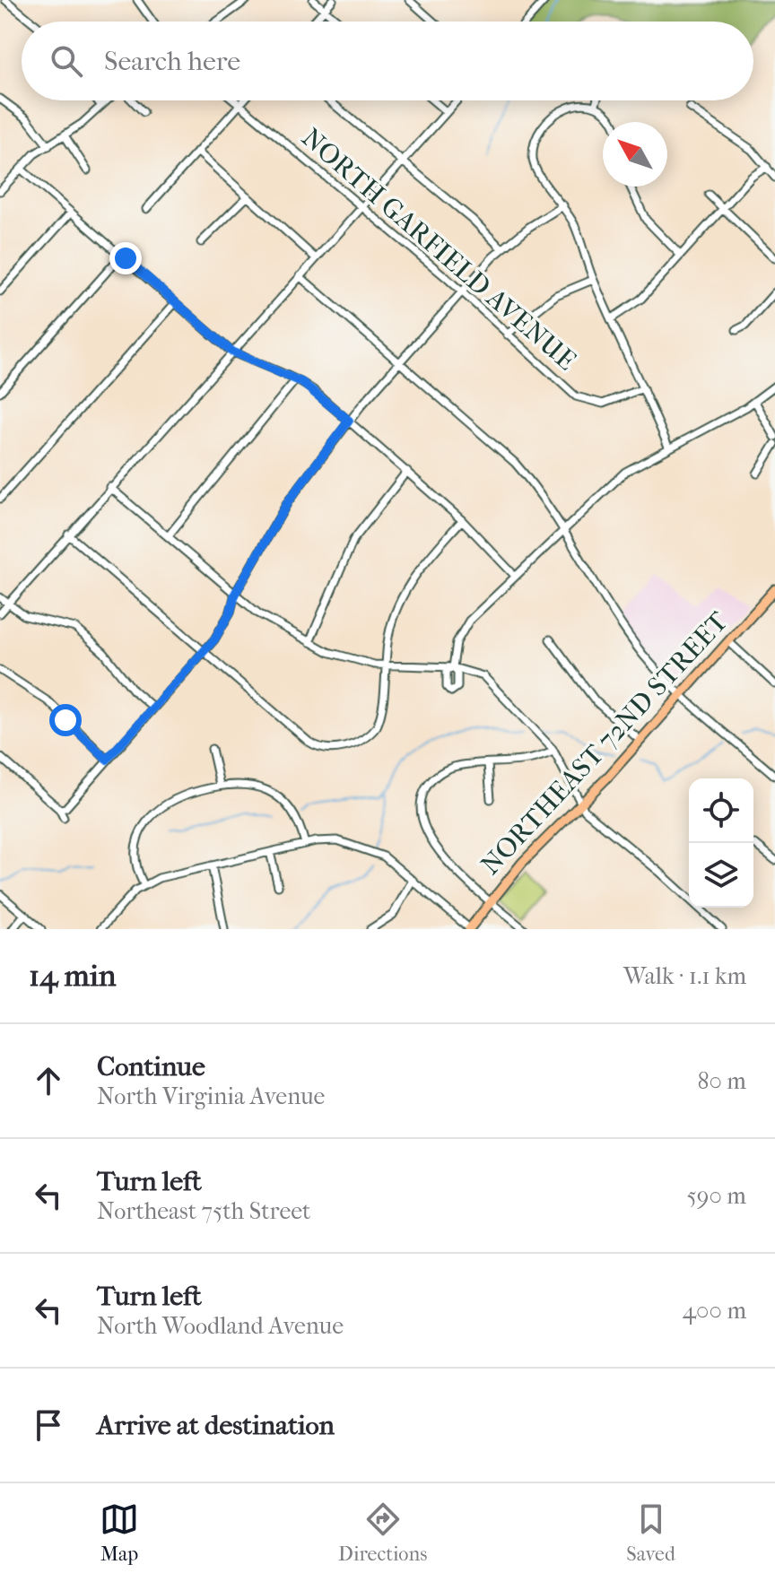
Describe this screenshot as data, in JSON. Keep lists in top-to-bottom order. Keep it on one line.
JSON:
{"streets":{"main road":["NORTHEAST 72ND STREET"],"street":["NORTH GARFIELD AVENUE"]},"north":"top left","page":{"search":"Search here","heading":["14 min","Walk · 1.1 km"],"list":[["Continue","North Virginia Avenue","80 m"],["Turn left","Northeast 75th Street","590 m"],["Turn left","North Woodland Avenue","400 m"],"Arrive at destination"],"nav":["Map","Directions","Saved"]}}
